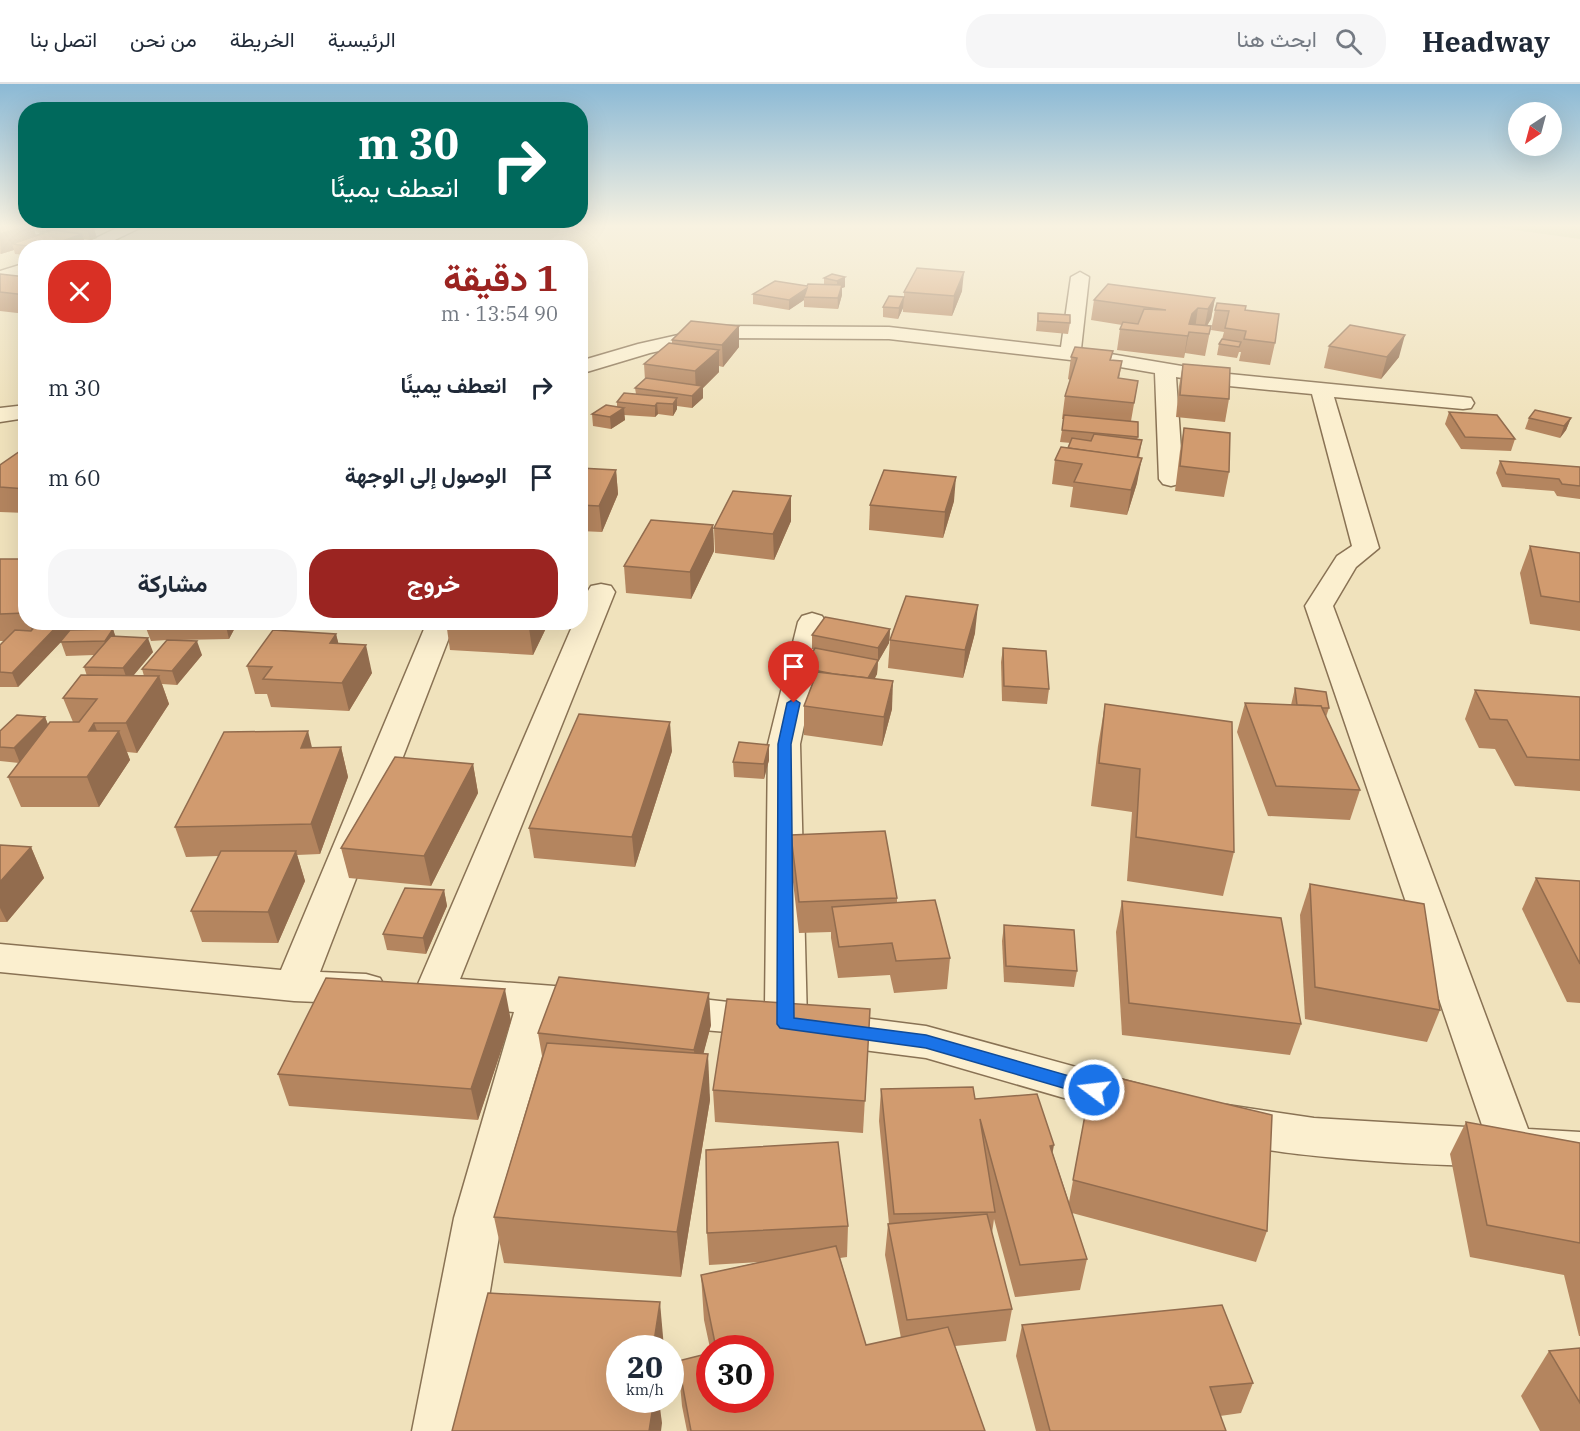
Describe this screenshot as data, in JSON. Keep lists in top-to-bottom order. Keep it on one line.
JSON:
{"north":"bottom left","page":{"header":"Headway","search":"ابحث هنا","nav":["الرئيسية","الخريطة","من نحن","اتصل بنا"],"turn":["30 m","انعطف يمينًا"],"heading":["1 دقيقة","90 m · 13:54"],"list":[{"name":"انعطف يمينًا","value":"30 m"},{"name":"الوصول إلى الوجهة","value":"60 m"}],"buttons":["خروج","مشاركة"],"speed":"20 km/h","limit":"30"}}
